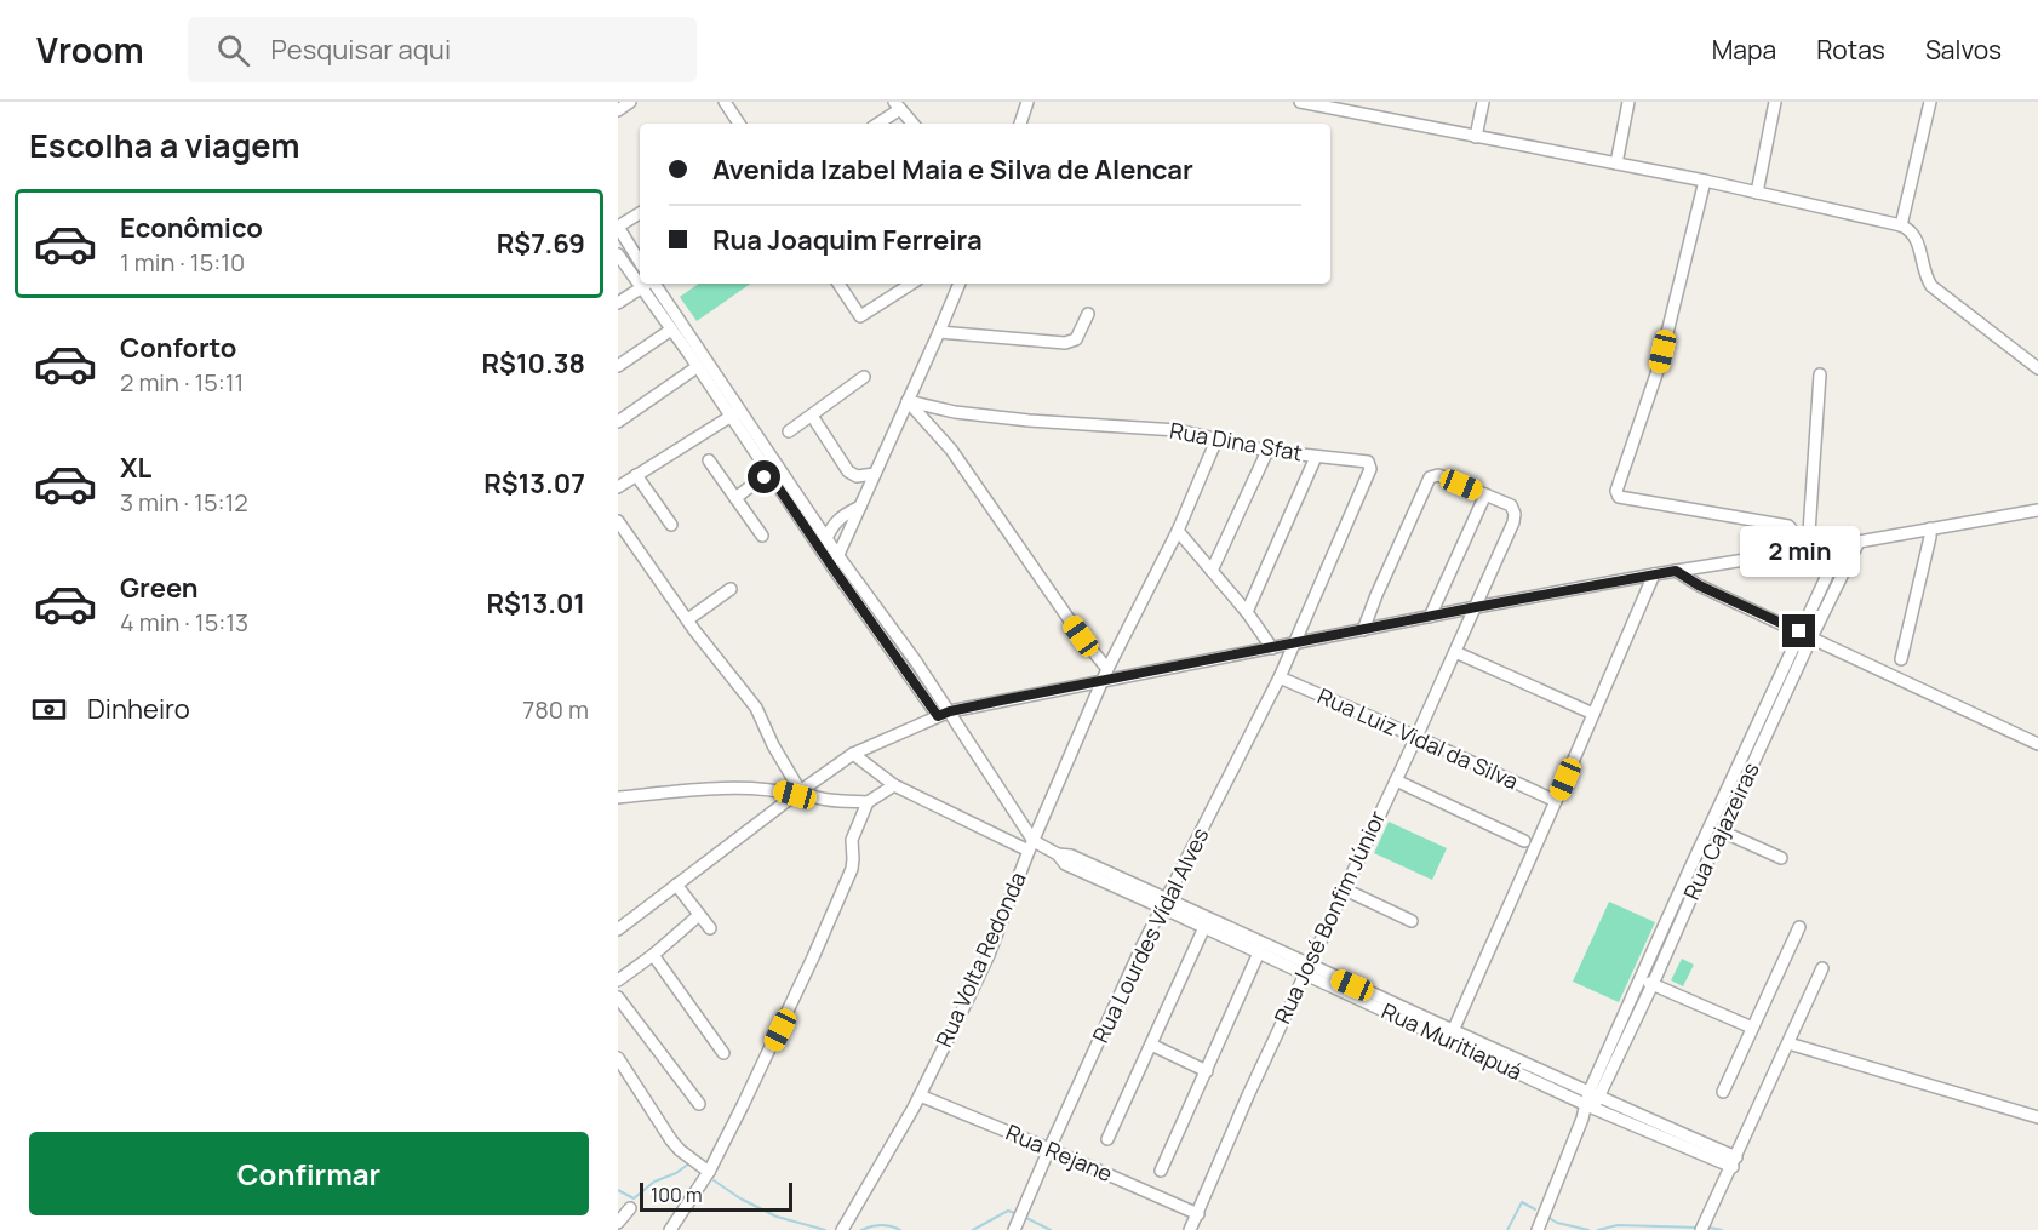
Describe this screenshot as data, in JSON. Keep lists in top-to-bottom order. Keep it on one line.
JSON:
{"streets":{"street":["Rua Dina Sfat","Rua Luiz Vidal da Silva","Rua Cajazeiras","Rua José Bonfim Júnior","Rua Lourdes Vídal Alves","Rua Volta Redonda","Rua Muritiapuá","Rua Rejane"]},"crossings":[["Rua Dina Sfat","Rua Lourdes Vídal Alves"],["Rua Dina Sfat","Rua Volta Redonda"],["Rua Luiz Vidal da Silva","Rua José Bonfim Júnior"],["Rua Luiz Vidal da Silva","Rua Lourdes Vídal Alves"],["Rua Cajazeiras","Rua Muritiapuá"],["Rua José Bonfim Júnior","Rua Muritiapuá"],["Rua José Bonfim Júnior","Rua Rejane"],["Rua Lourdes Vídal Alves","Rua Muritiapuá"],["Rua Lourdes Vídal Alves","Rua Rejane"],["Rua Volta Redonda","Rua Muritiapuá"],["Rua Volta Redonda","Rua Rejane"]],"scale_bar":"100 m","page":{"header":"Vroom","search":"Pesquisar aqui","nav":["Mapa","Rotas","Salvos"],"heading":"Escolha a viagem","banner":["Avenida Izabel Maia e Silva de Alencar","Rua Joaquim Ferreira"],"list":[{"name":"Econômico","note":"1 min · 15:10","value":"R$7.69"},{"name":"Conforto","note":"2 min · 15:11","value":"R$10.38"},{"name":"XL","note":"3 min · 15:12","value":"R$13.07"},{"name":"Green","note":"4 min · 15:13","value":"R$13.01"}],"bubble":"2 min","pay":["Dinheiro","780 m"],"buttons":"Confirmar","scale":"100 m"}}
